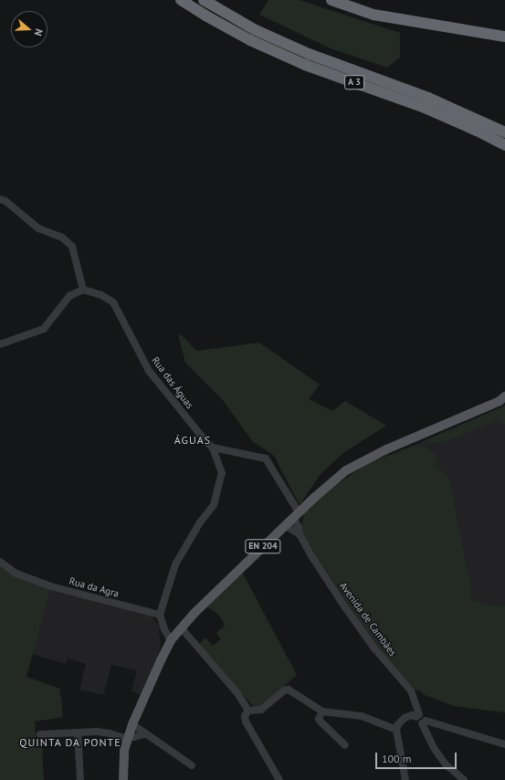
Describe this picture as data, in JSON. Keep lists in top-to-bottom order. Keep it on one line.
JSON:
{"streets":{"highway":["A 3"],"main road":["EN 204"],"street":["Rua das Águas","Rua da Agra","Avenida de Cambães"]},"crossings":[["EN 204","Avenida de Cambães"]],"districts":["ÁGUAS","QUINTA DA PONTE"],"scale_bar":"100 m","north":"right"}
